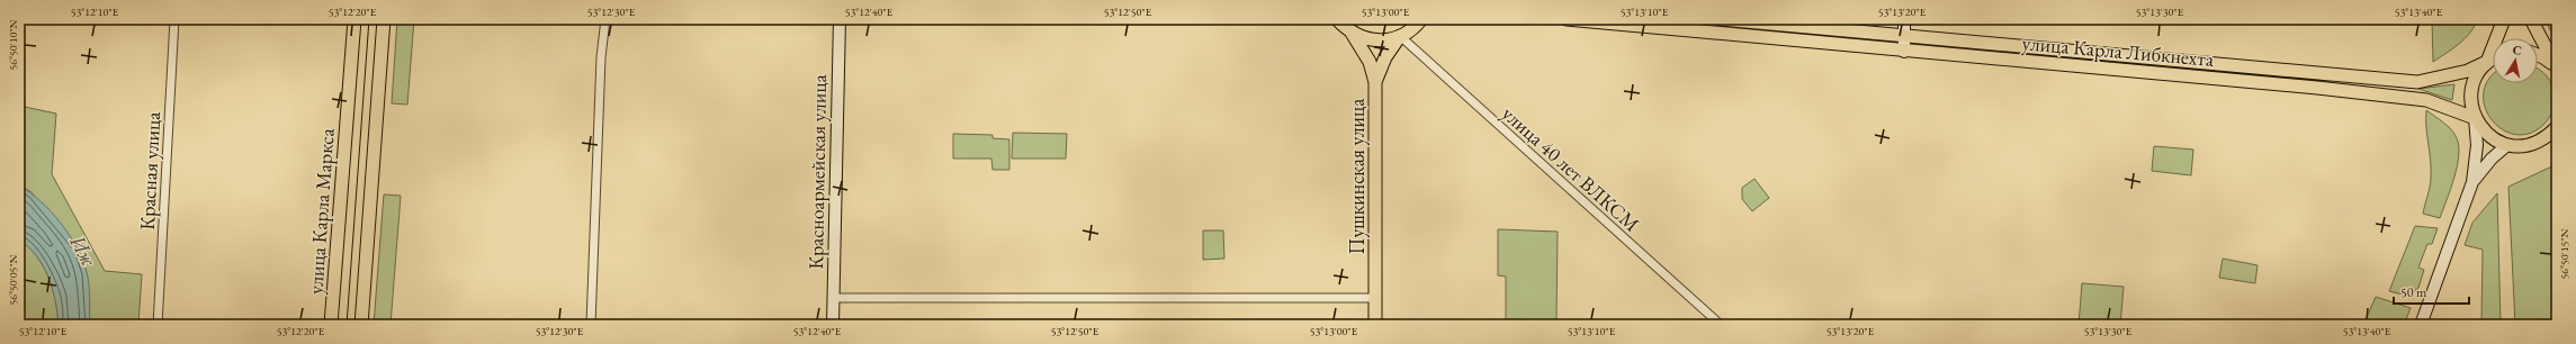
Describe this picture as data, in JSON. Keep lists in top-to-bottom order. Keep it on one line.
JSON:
{"streets":{"main road":["улица Карла Либкнехта","Пушкинская улица","улица Карла Маркса"],"street":["улица 40 лет ВЛКСМ","Красная улица","Красноармейская улица"]},"crossings":[["улица 40 лет ВЛКСМ","Пушкинская улица"]],"water":["Иж"],"scale_bar":"50 m","north":"top","coordinates":["53°12'10\"E","53°12'20\"E","53°12'30\"E","53°12'40\"E","53°12'50\"E","53°13'00\"E","53°13'10\"E","53°13'20\"E","53°13'30\"E","53°13'40\"E","56°50'10\"N","56°50'15\"N","56°50'05\"N"]}
